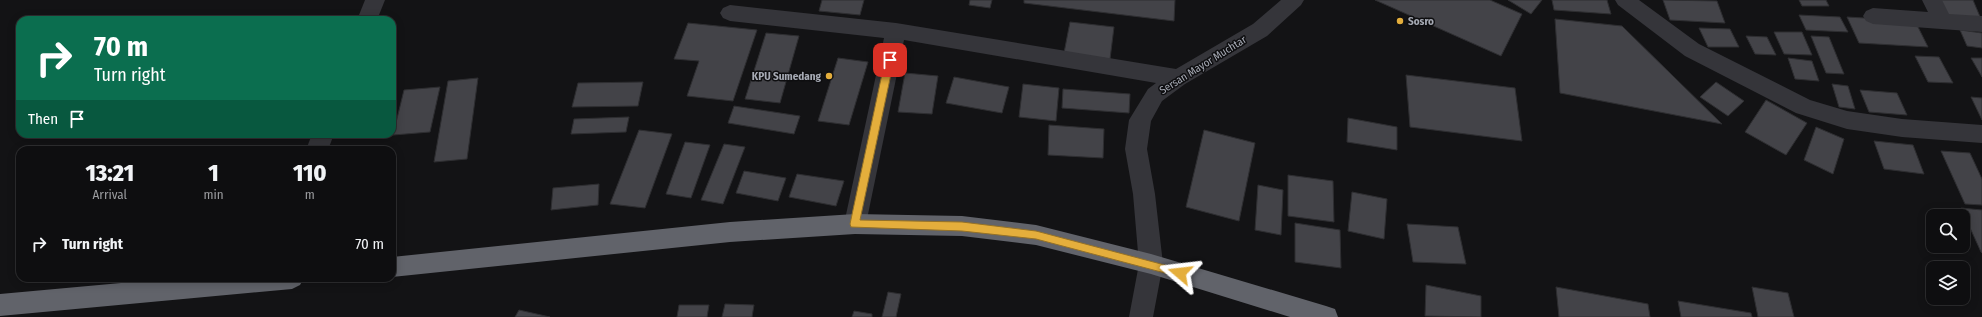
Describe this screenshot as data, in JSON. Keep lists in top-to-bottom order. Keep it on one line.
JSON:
{"streets":{"street":["Sersan Mayor Muchtar"]},"places":["Sosro","KPU Sumedang"],"page":{"turn":["70 m","Turn right"],"then":"Then","eta":["13:21","Arrival","1","min","110","m"],"list":[{"name":"Turn right","value":"70 m"}]}}
